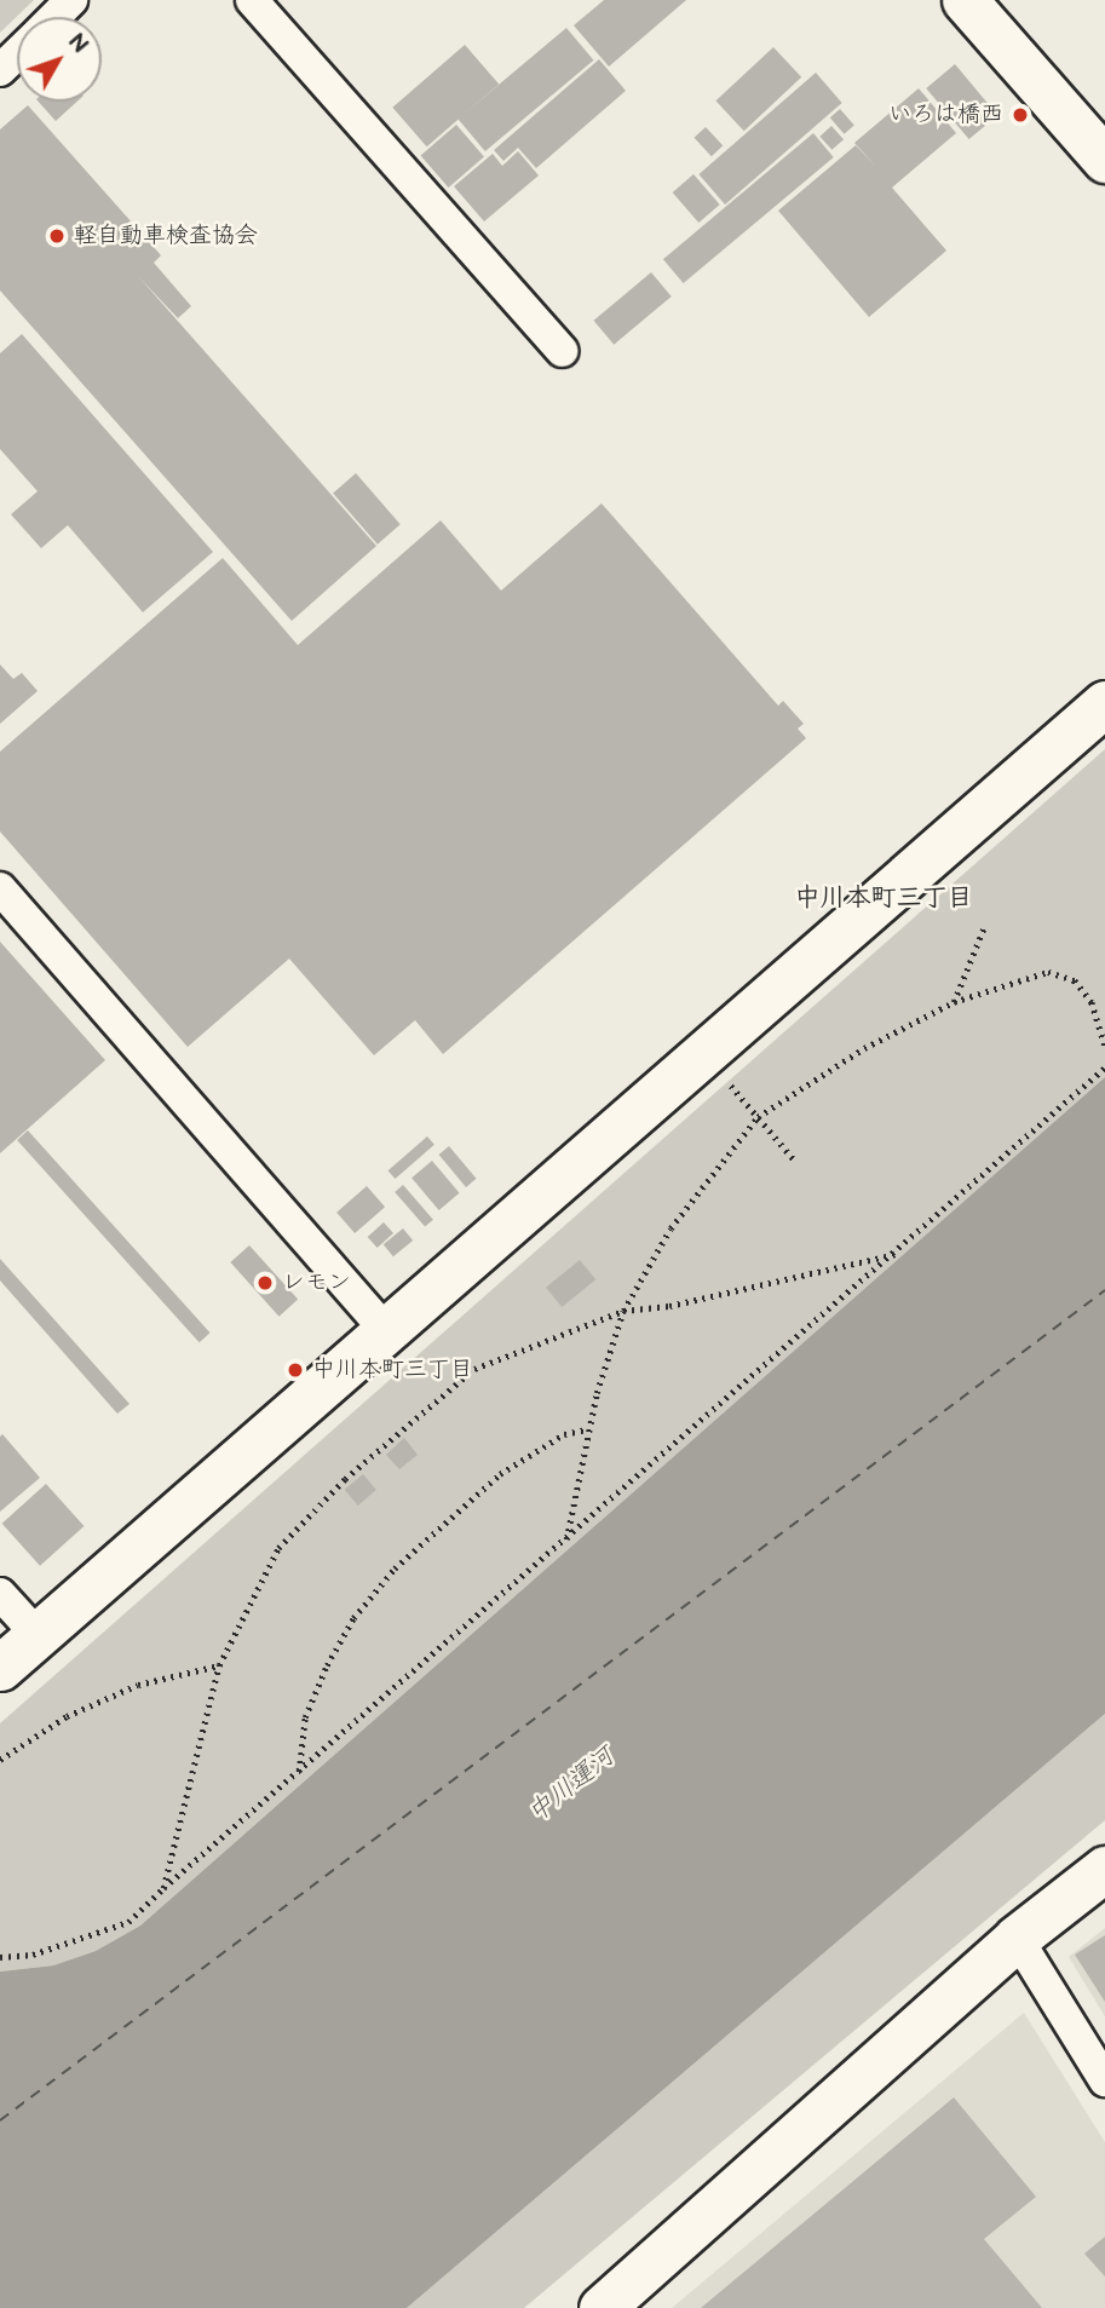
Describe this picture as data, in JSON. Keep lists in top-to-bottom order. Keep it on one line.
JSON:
{"districts":["中川本町三丁目"],"water":["中川運河"],"places":["いろは橋西","軽自動車検査協会","レモン","中川本町三丁目"],"north":"top right"}
